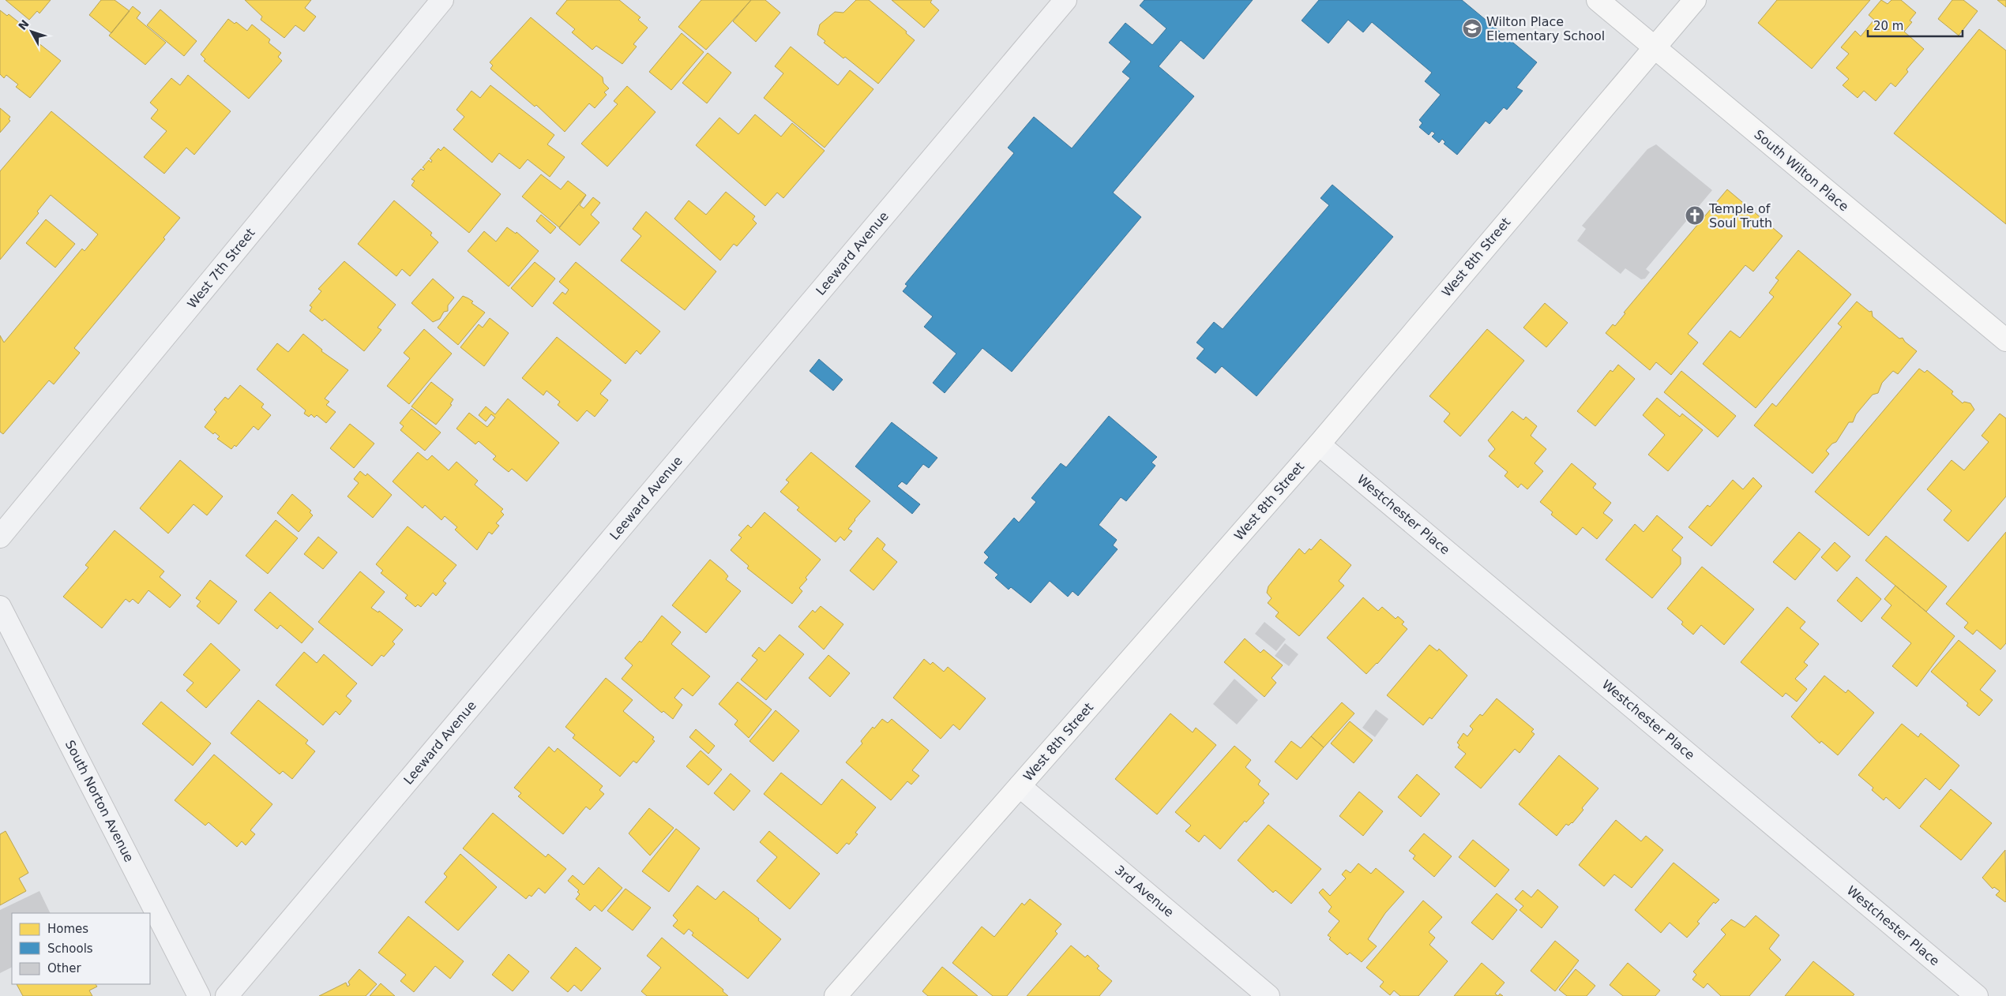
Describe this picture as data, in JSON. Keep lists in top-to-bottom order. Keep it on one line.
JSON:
{"streets":{"main road":["South Wilton Place","West 8th Street"],"street":["Leeward Avenue","West 7th Street","Westchester Place","South Norton Avenue","3rd Avenue"]},"crossings":[["South Wilton Place","West 8th Street"],["West 8th Street","Westchester Place"],["West 8th Street","3rd Avenue"]],"places":{"school or university":["Wilton Place Elementary School"],"church":["Temple of Soul Truth"]},"legend":["Homes","Schools","Other"],"scale_bar":"20 m","north":"top left"}
